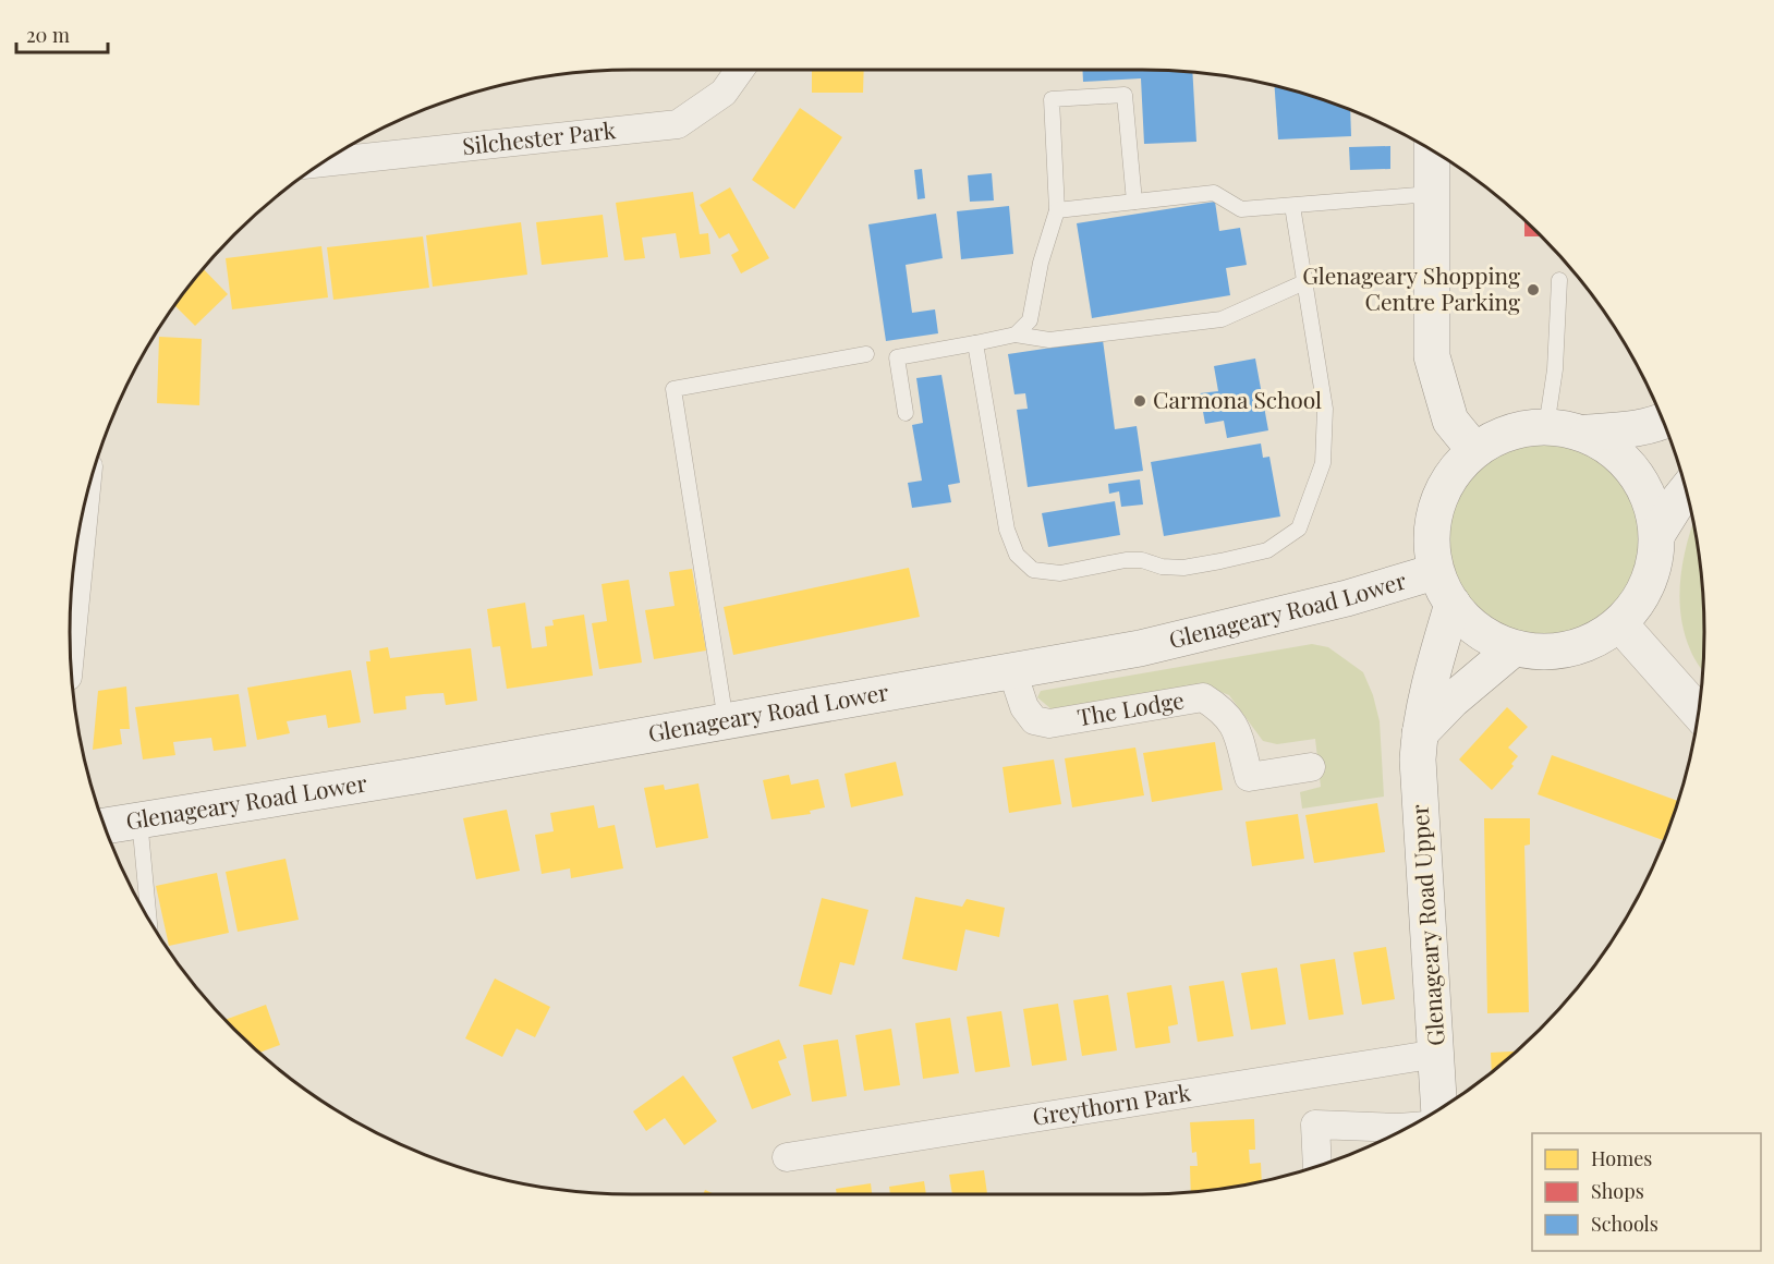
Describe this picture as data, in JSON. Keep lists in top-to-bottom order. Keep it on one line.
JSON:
{"streets":{"main road":["Glenageary Road Lower","Glenageary Road Upper"],"street":["Silchester Park","The Lodge","Greythorn Park"]},"crossings":[["Glenageary Road Lower","The Lodge"],["Glenageary Road Lower","Glenageary Road Upper"],["Glenageary Road Upper","Greythorn Park"]],"places":["Glenageary Shopping Centre Parking","Carmona School"],"legend":["Homes","Shops","Schools"],"scale_bar":"20 m"}
